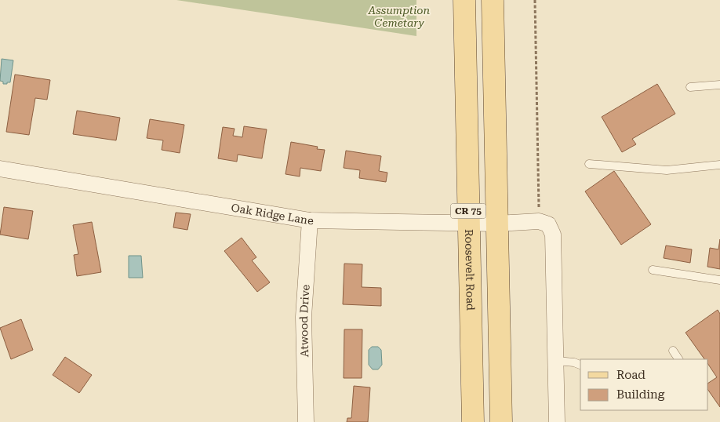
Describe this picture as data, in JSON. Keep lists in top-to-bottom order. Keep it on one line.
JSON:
{"streets":{"main road":["CR 75","Roosevelt Road"],"street":["Oak Ridge Lane","Atwood Drive"]},"crossings":[["CR 75","Oak Ridge Lane"],["Oak Ridge Lane","Roosevelt Road"],["Oak Ridge Lane","Atwood Drive"]],"parks":["Assumption Cemetary"],"legend":["Road","Building"]}
